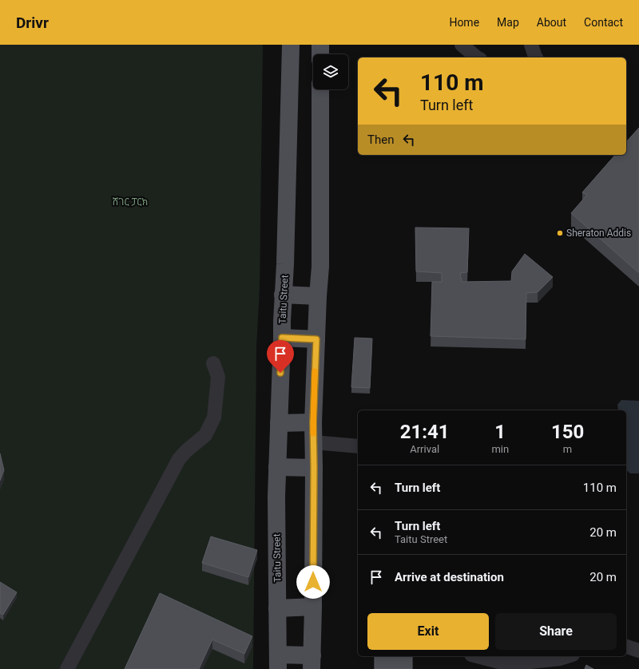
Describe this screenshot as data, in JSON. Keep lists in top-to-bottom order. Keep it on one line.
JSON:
{"streets":{"main road":["Taitu Street"]},"parks":["ሸገር ፓርክ"],"places":["Sheraton Addis"],"page":{"header":"Drivr","nav":["Home","Map","About","Contact"],"turn":["110 m","Turn left"],"then":"Then","eta":["21:41","Arrival","1","min","150","m"],"list":[{"name":"Turn left","value":"110 m"},{"name":"Turn left","note":"Taitu Street","value":"20 m"},{"name":"Arrive at destination","value":"20 m"}],"buttons":["Exit","Share"]}}
